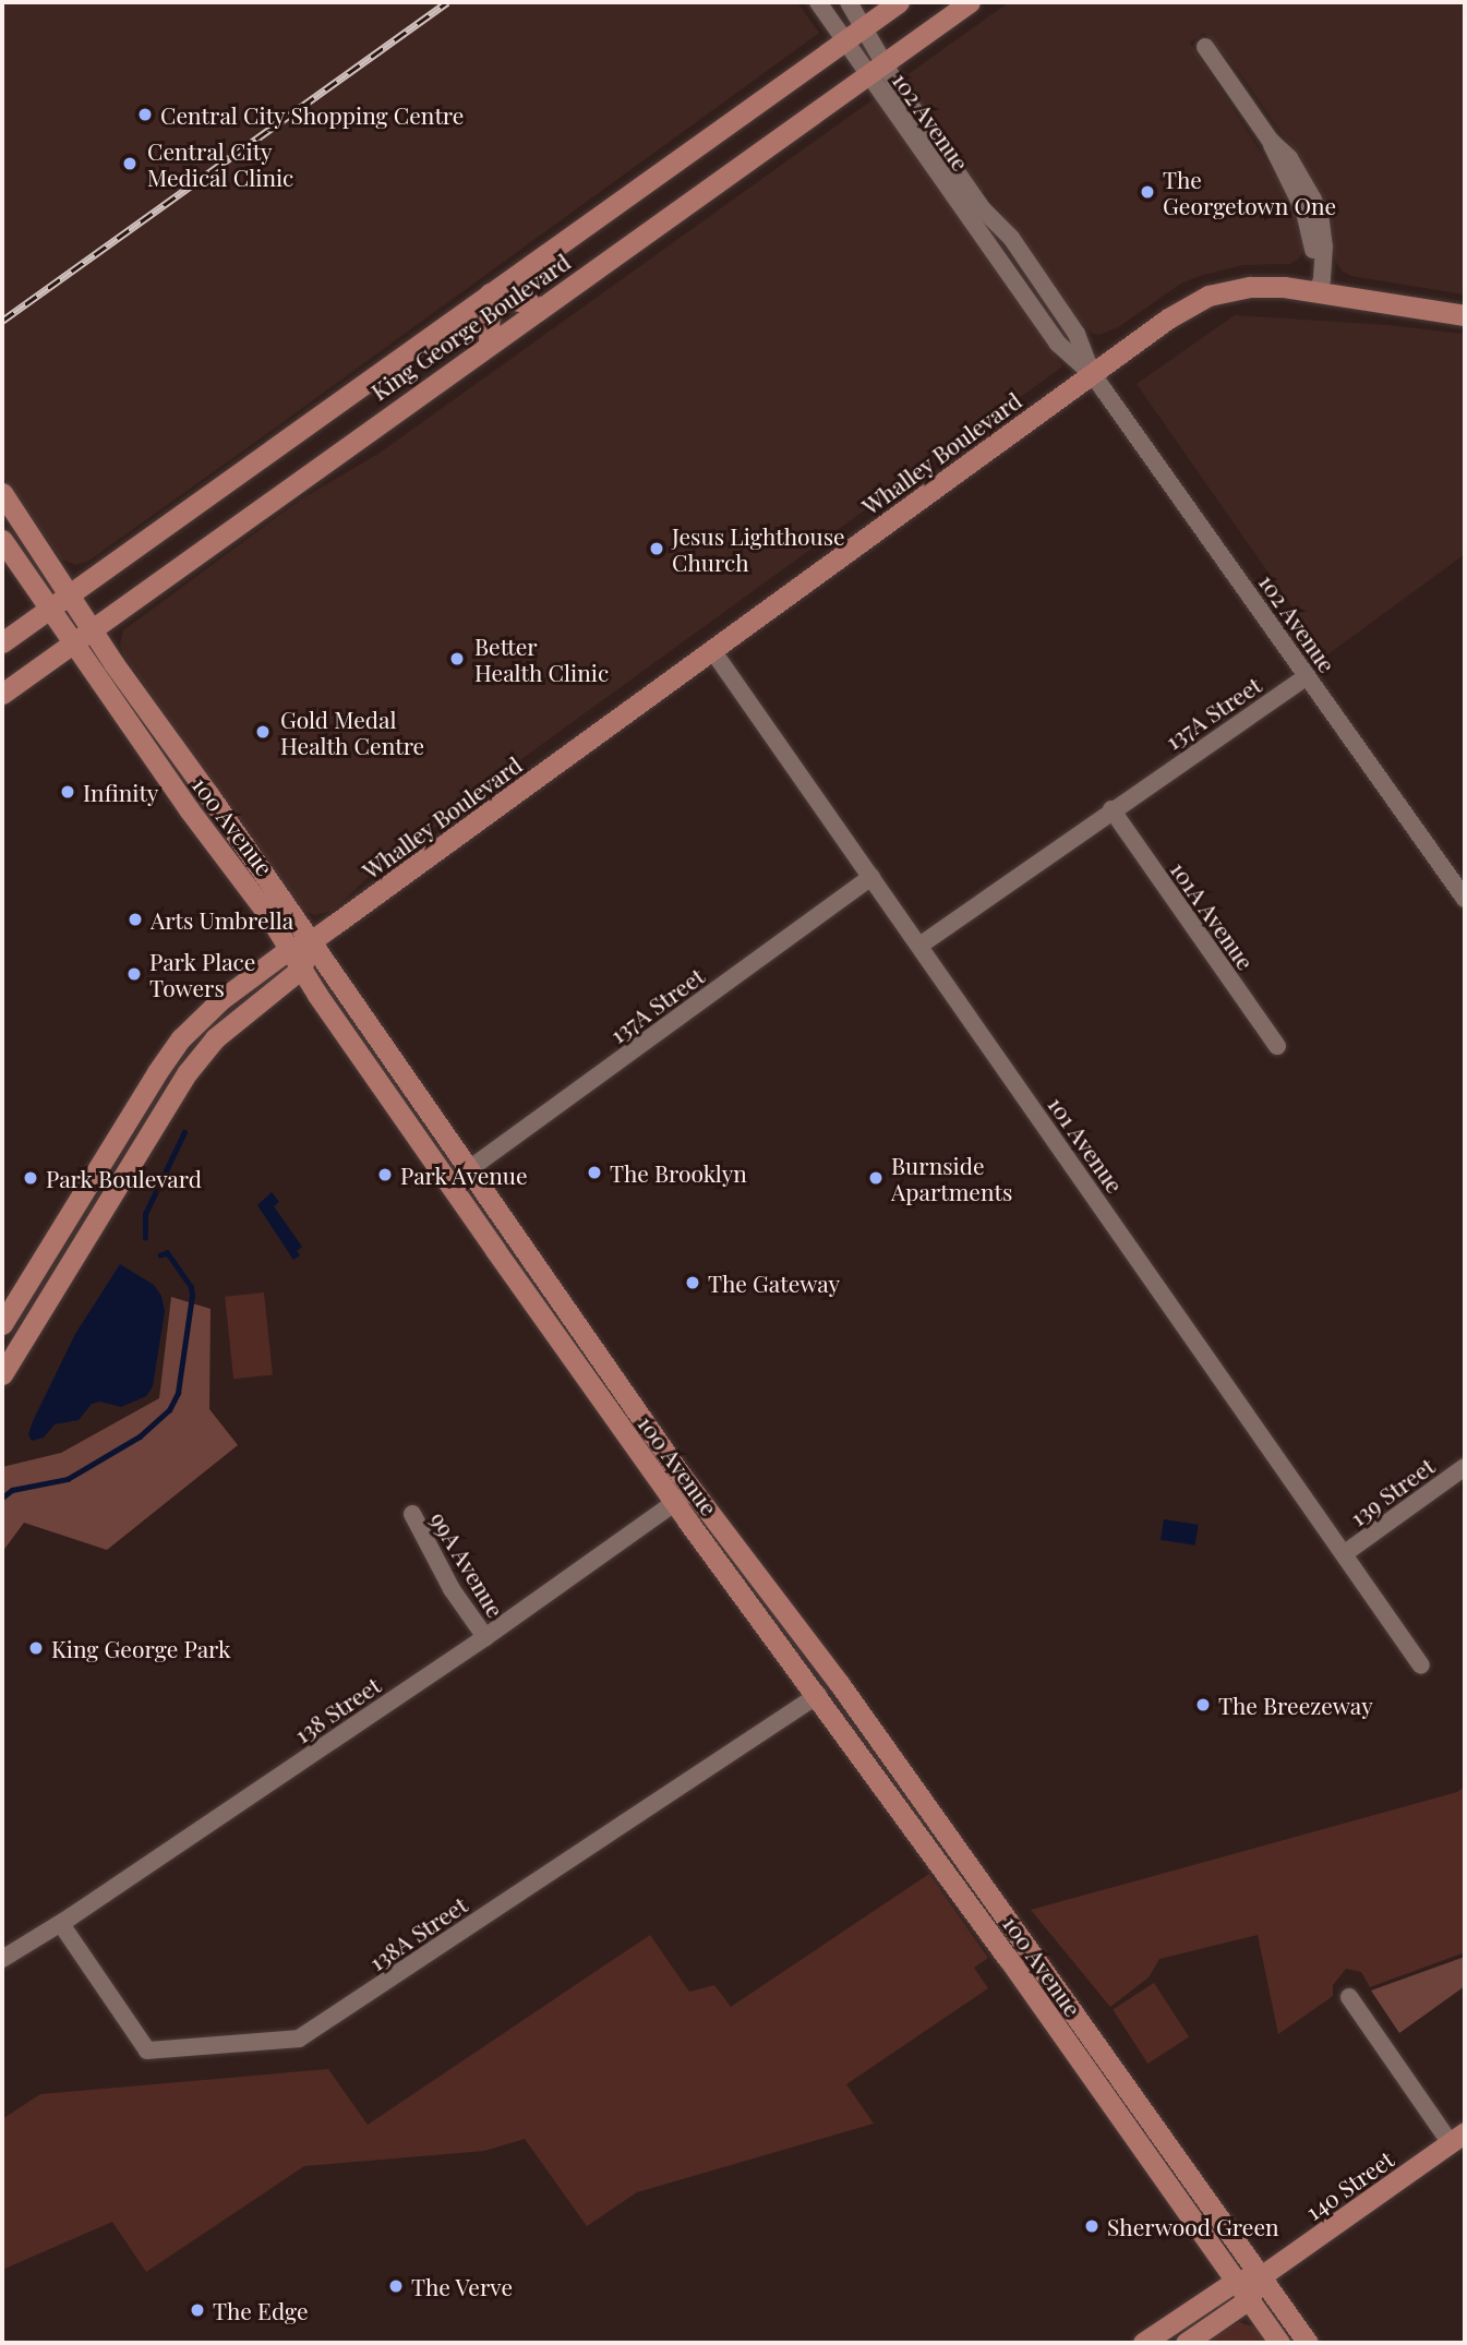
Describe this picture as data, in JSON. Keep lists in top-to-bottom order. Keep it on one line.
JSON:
{"streets":{"main road":["King George Boulevard","Whalley Boulevard","100 Avenue","140 Street"],"street":["102 Avenue","137A Street","101A Avenue","101 Avenue","139 Street","99A Avenue","138 Street","138A Street"]},"crossings":[["102 Avenue","King George Boulevard"],["102 Avenue","Whalley Boulevard"],["102 Avenue","137A Street"],["King George Boulevard","100 Avenue"],["Whalley Boulevard","100 Avenue"],["Whalley Boulevard","101 Avenue"],["137A Street","100 Avenue"],["137A Street","101A Avenue"],["137A Street","101 Avenue"],["100 Avenue","138 Street"],["100 Avenue","138A Street"],["100 Avenue","140 Street"],["101 Avenue","139 Street"],["99A Avenue","138 Street"],["138 Street","138A Street"]],"places":["Central City Shopping Centre","Central City Medical Clinic","The Georgetown One","Jesus Lighthouse Church","Better Health Clinic","Gold Medal Health Centre","Infinity","Arts Umbrella","Park Place Towers","The Brooklyn","Park Avenue","Park Boulevard","Burnside Apartments","The Gateway","King George Park","The Breezeway","Sherwood Green","The Verve","The Edge"]}
